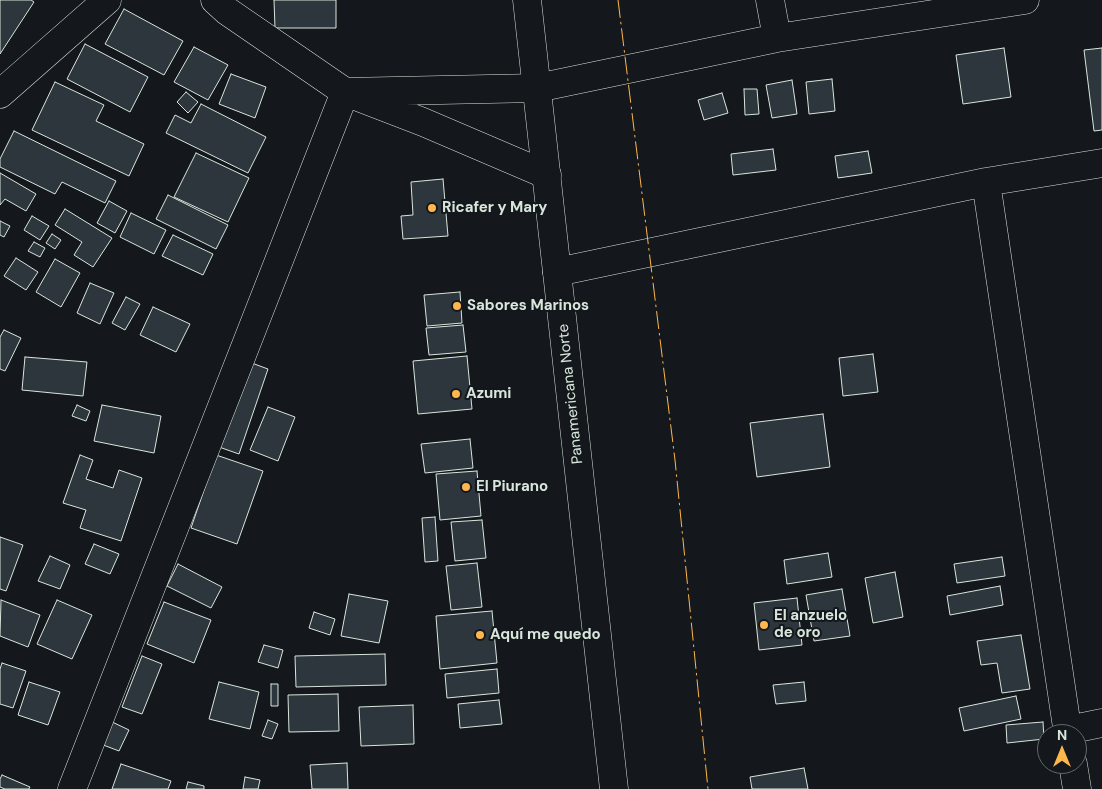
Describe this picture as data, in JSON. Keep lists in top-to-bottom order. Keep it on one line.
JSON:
{"streets":{"main road":["Panamericana Norte"]},"places":["Ricafer y Mary","Sabores Marinos","Azumi","El Piurano","El anzuelo de oro","Aquí me quedo"],"north":"top"}
